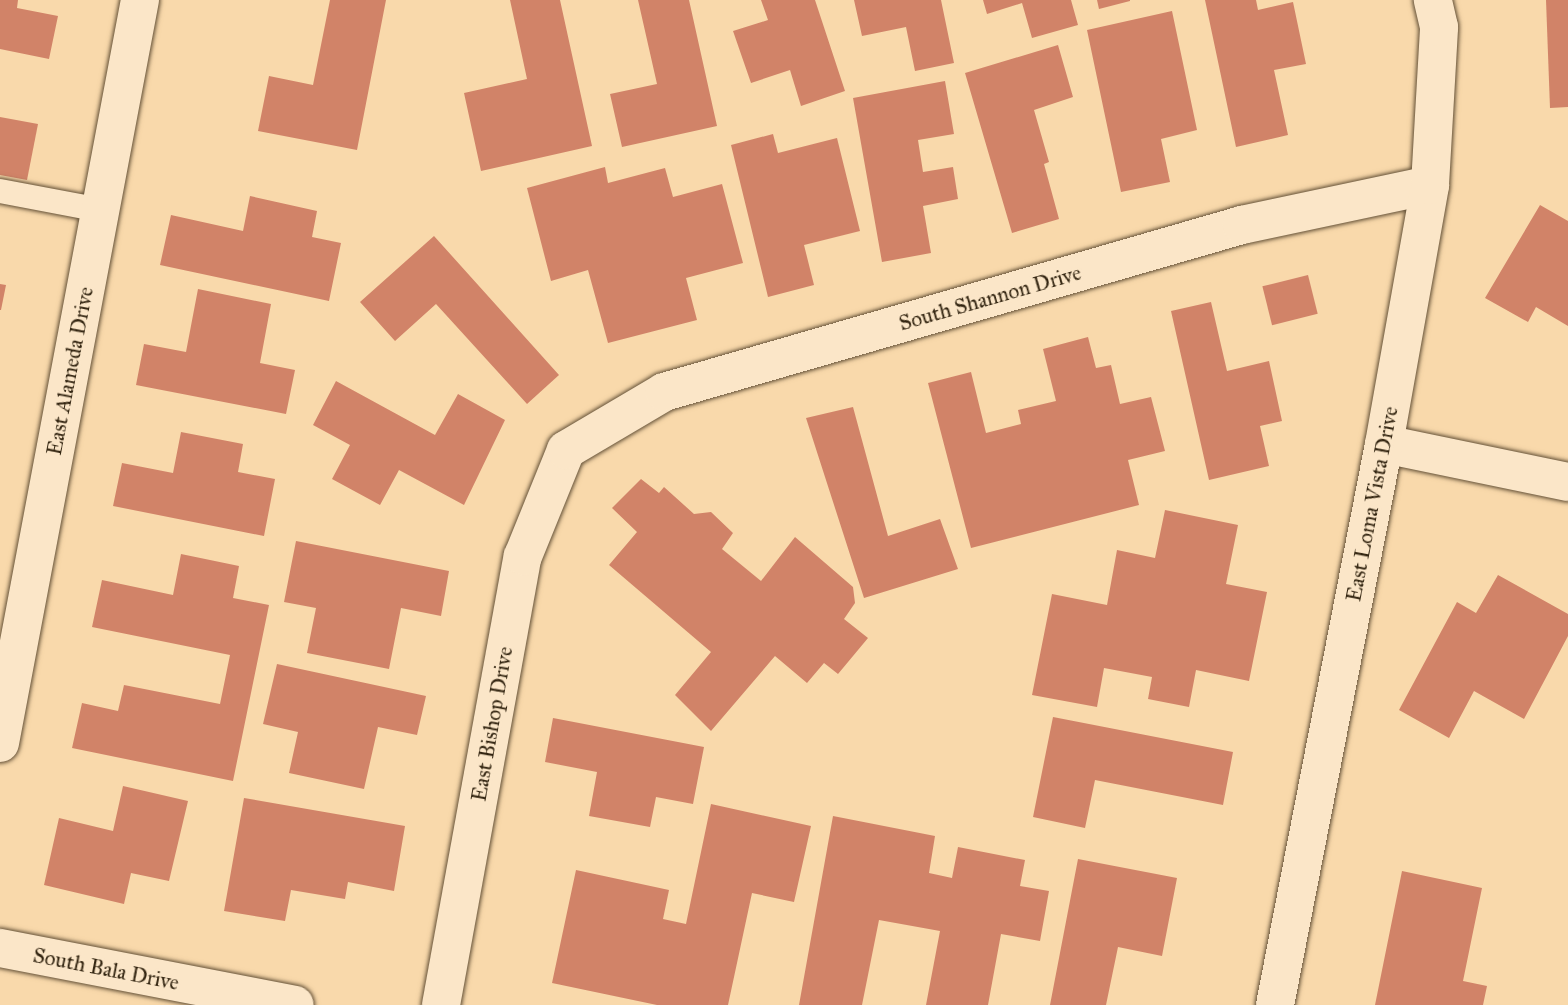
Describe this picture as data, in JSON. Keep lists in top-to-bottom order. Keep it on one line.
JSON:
{"streets":{"street":["South Shannon Drive","East Alameda Drive","East Loma Vista Drive","East Bishop Drive","South Bala Drive"]},"crossings":[["South Shannon Drive","East Loma Vista Drive"],["South Shannon Drive","East Bishop Drive"]]}
